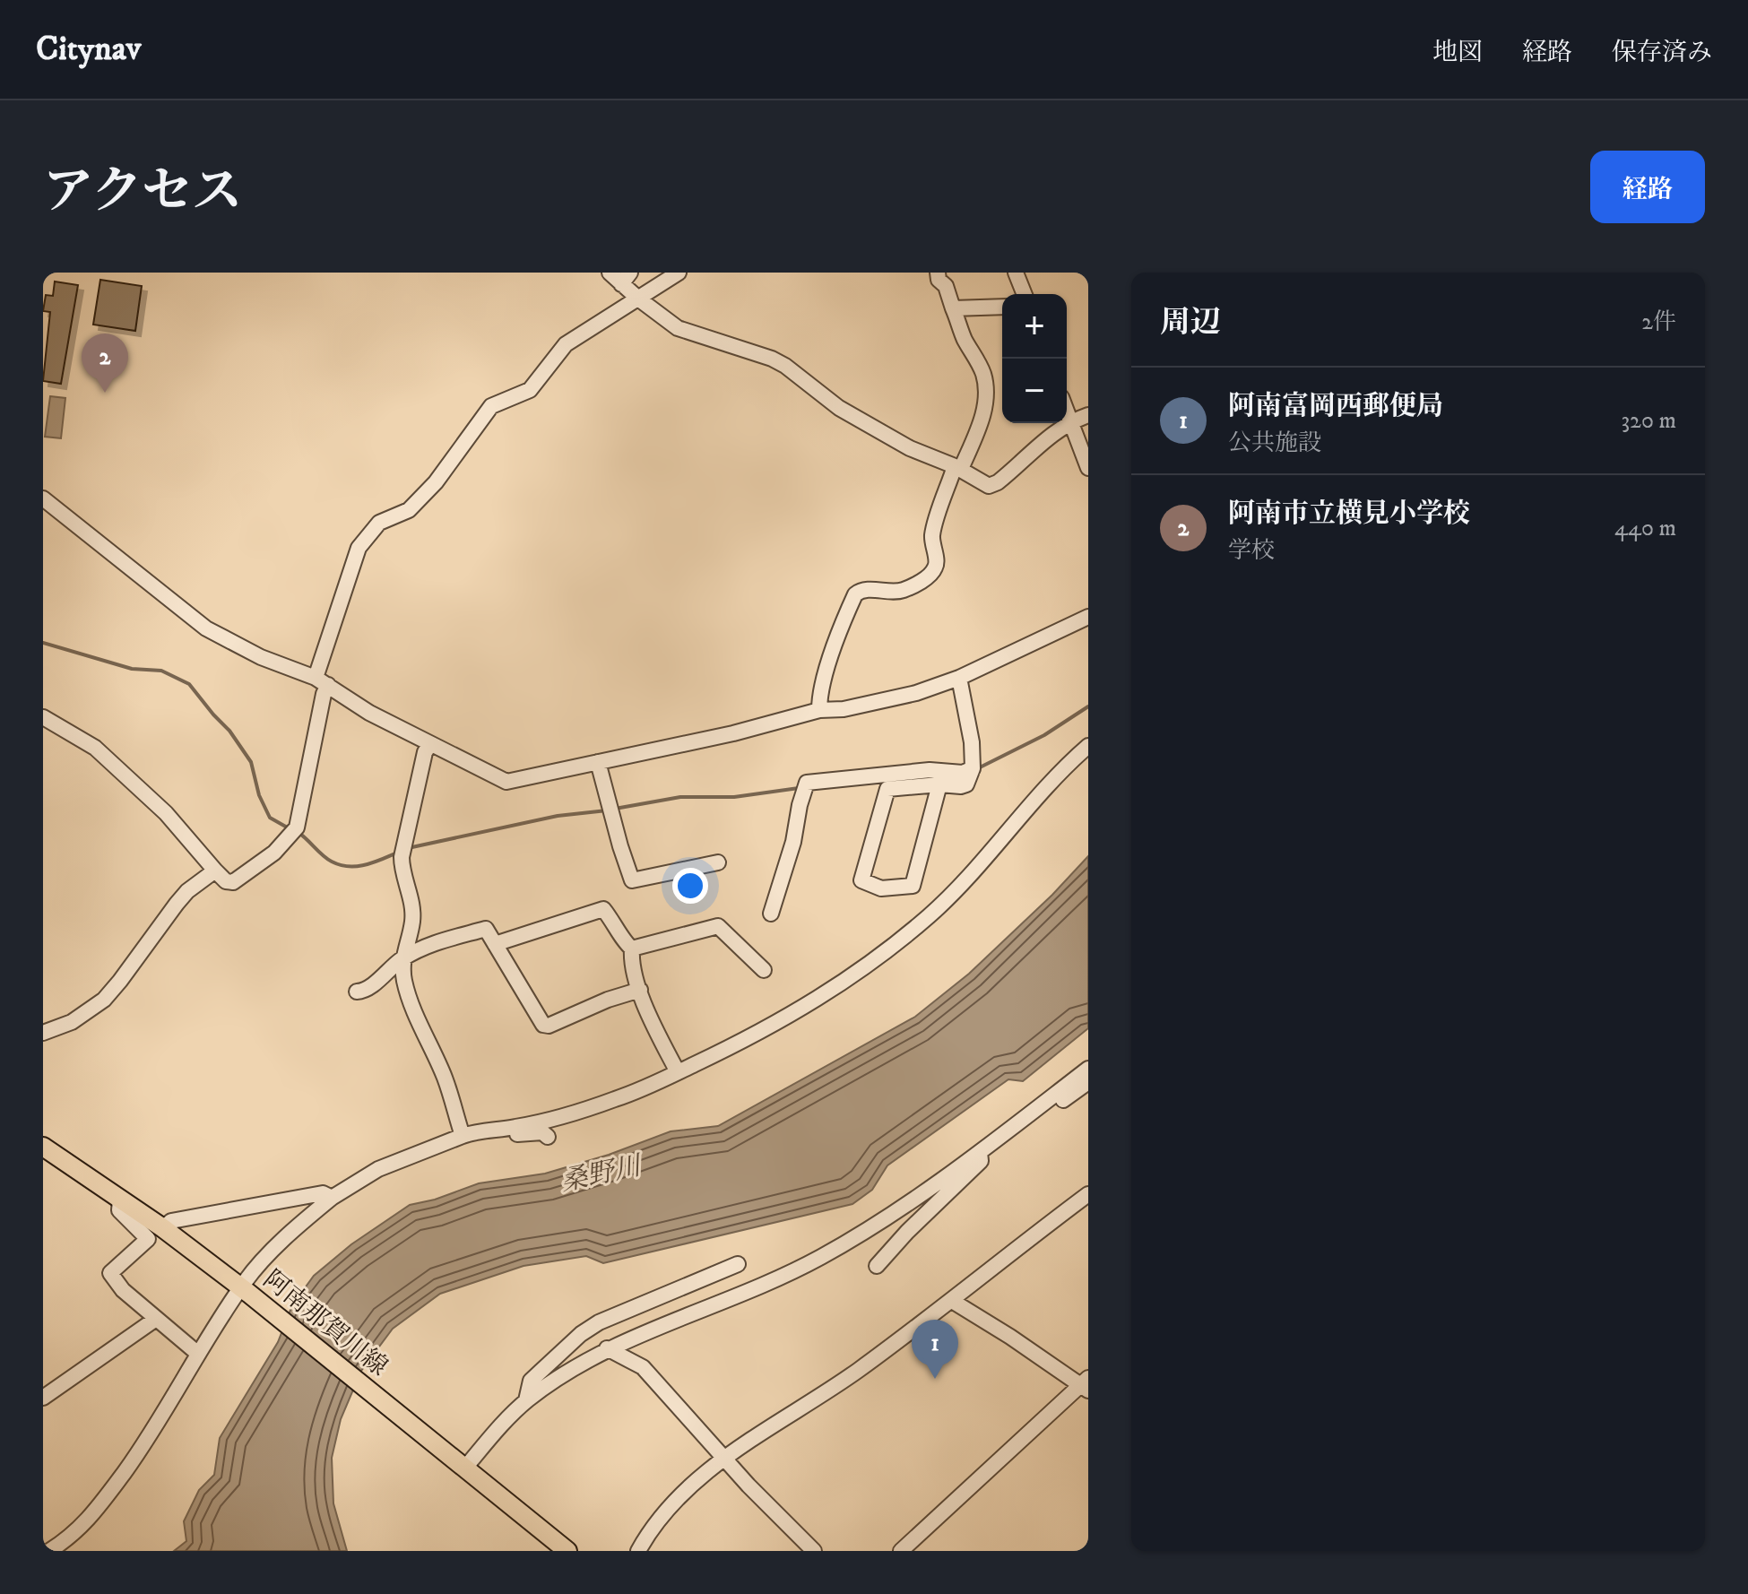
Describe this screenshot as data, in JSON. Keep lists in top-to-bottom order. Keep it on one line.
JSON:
{"streets":{"main road":["阿南那賀川線"]},"water":["桑野川"],"page":{"header":"Citynav","nav":["地図","経路","保存済み"],"title":"アクセス","buttons":"経路","heading":["周辺","2件"],"map_buttons":["+","−"],"pins":["2","1"],"list":[{"mark":"1","name":"阿南富岡西郵便局","note":"公共施設","value":"320 m"},{"mark":"2","name":"阿南市立横見小学校","note":"学校","value":"440 m"}]}}
